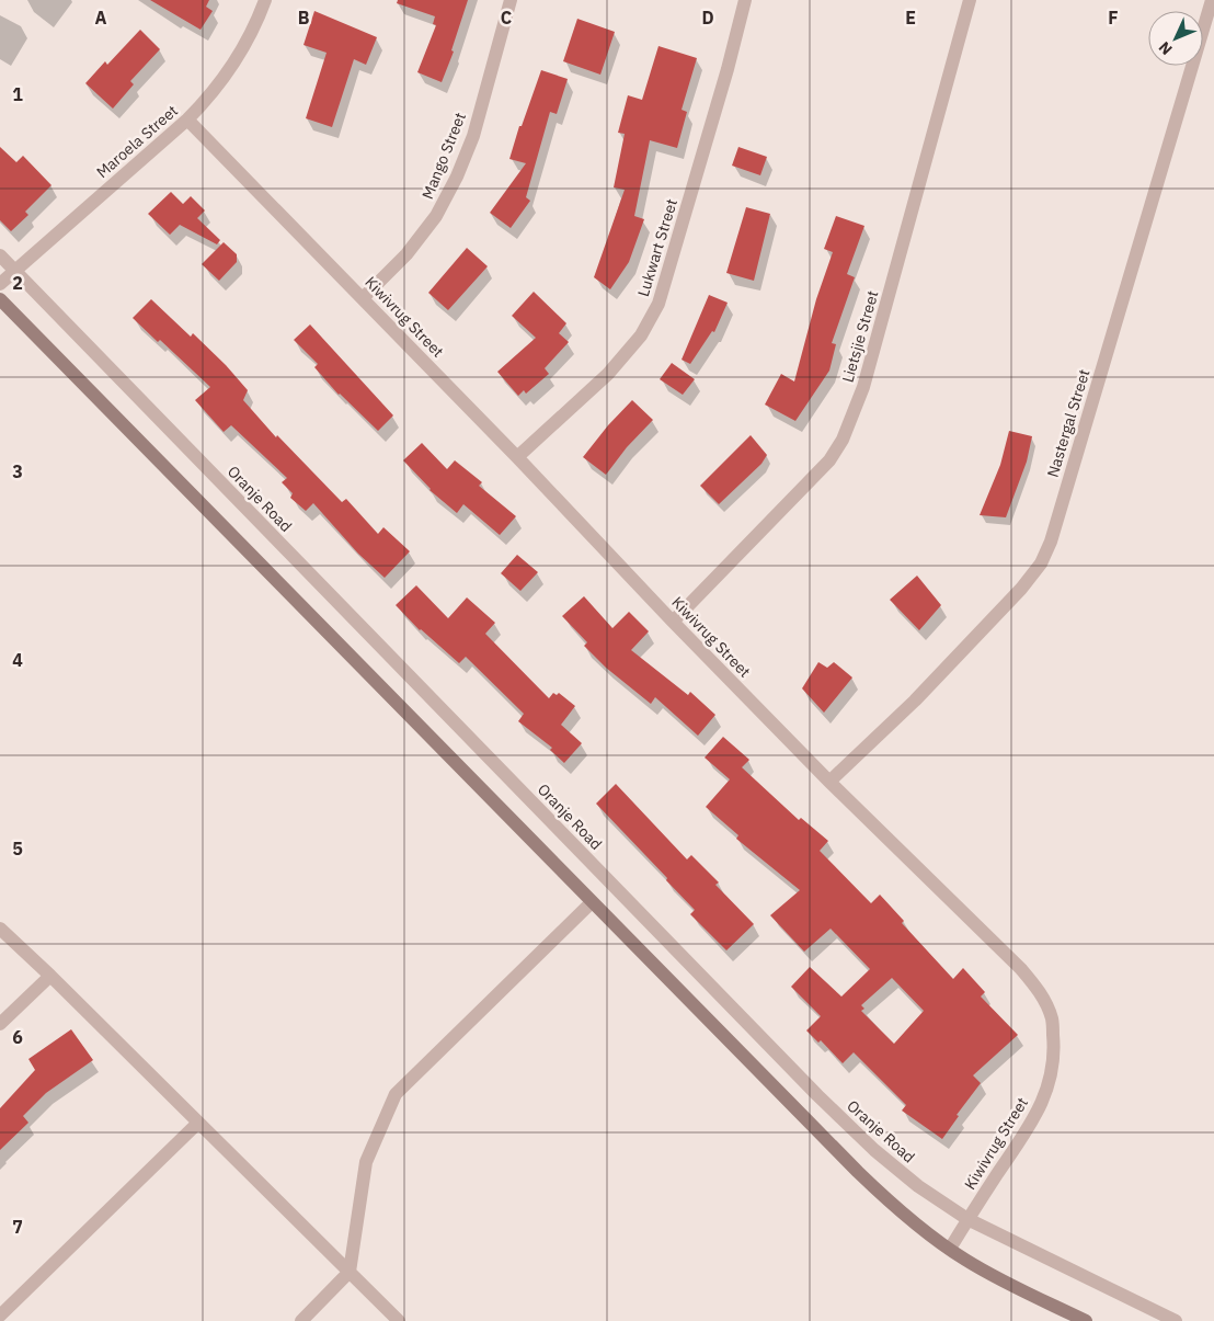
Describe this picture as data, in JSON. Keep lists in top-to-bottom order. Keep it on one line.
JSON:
{"streets":{"street":["Maroela Street","Mango Street","Lukwart Street","Kiwivrug Street","Lietsjie Street","Nastergal Street","Oranje Road"]},"crossings":[["Maroela Street","Kiwivrug Street"],["Maroela Street","Oranje Road"],["Mango Street","Kiwivrug Street"],["Lukwart Street","Kiwivrug Street"],["Kiwivrug Street","Lietsjie Street"],["Kiwivrug Street","Nastergal Street"],["Kiwivrug Street","Oranje Road"]],"north":"bottom left","grid":{"columns":["A","B","C","D","E","F"],"rows":["1","2","3","4","5","6","7"]}}
